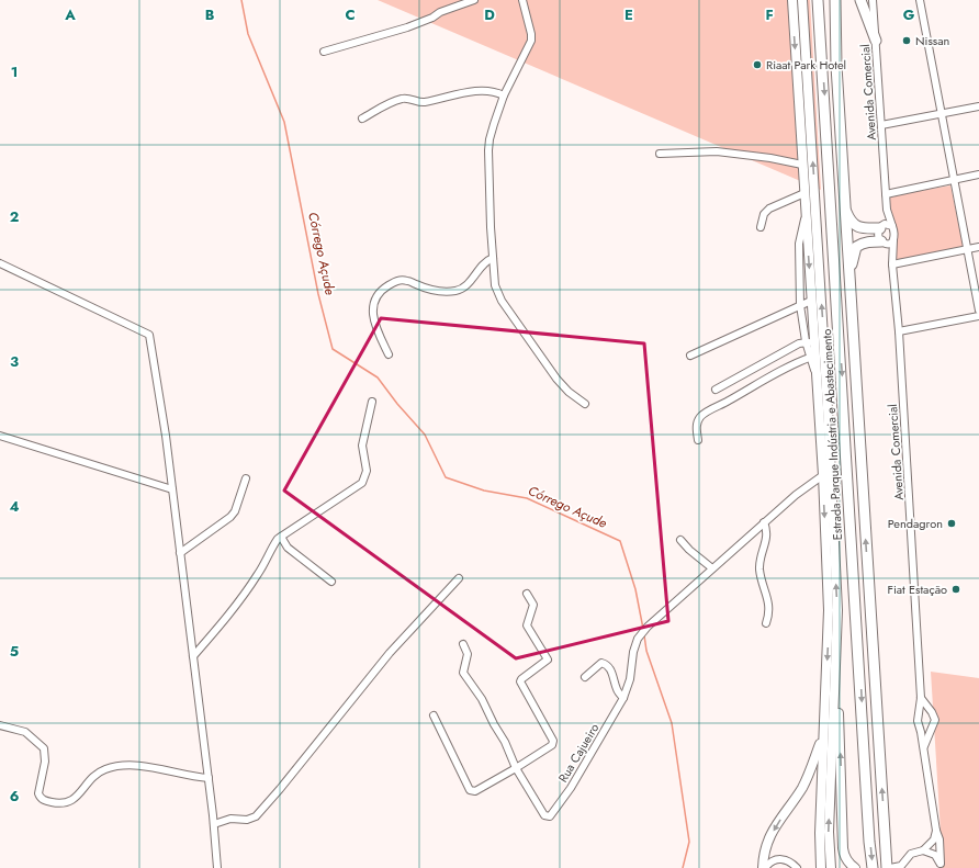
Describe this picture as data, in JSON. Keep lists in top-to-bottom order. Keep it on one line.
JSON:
{"streets":{"highway":["Estrada Parque Indústria e Abastecimento"],"street":["Avenida Comercial","Rua Cajueiro"]},"water":["Córrego Açude"],"places":["Nissan","Riaat Park Hotel","Pendagron","Fiat Estação"],"grid":{"columns":["A","B","C","D","E","F","G"],"rows":["1","2","3","4","5","6"]}}
